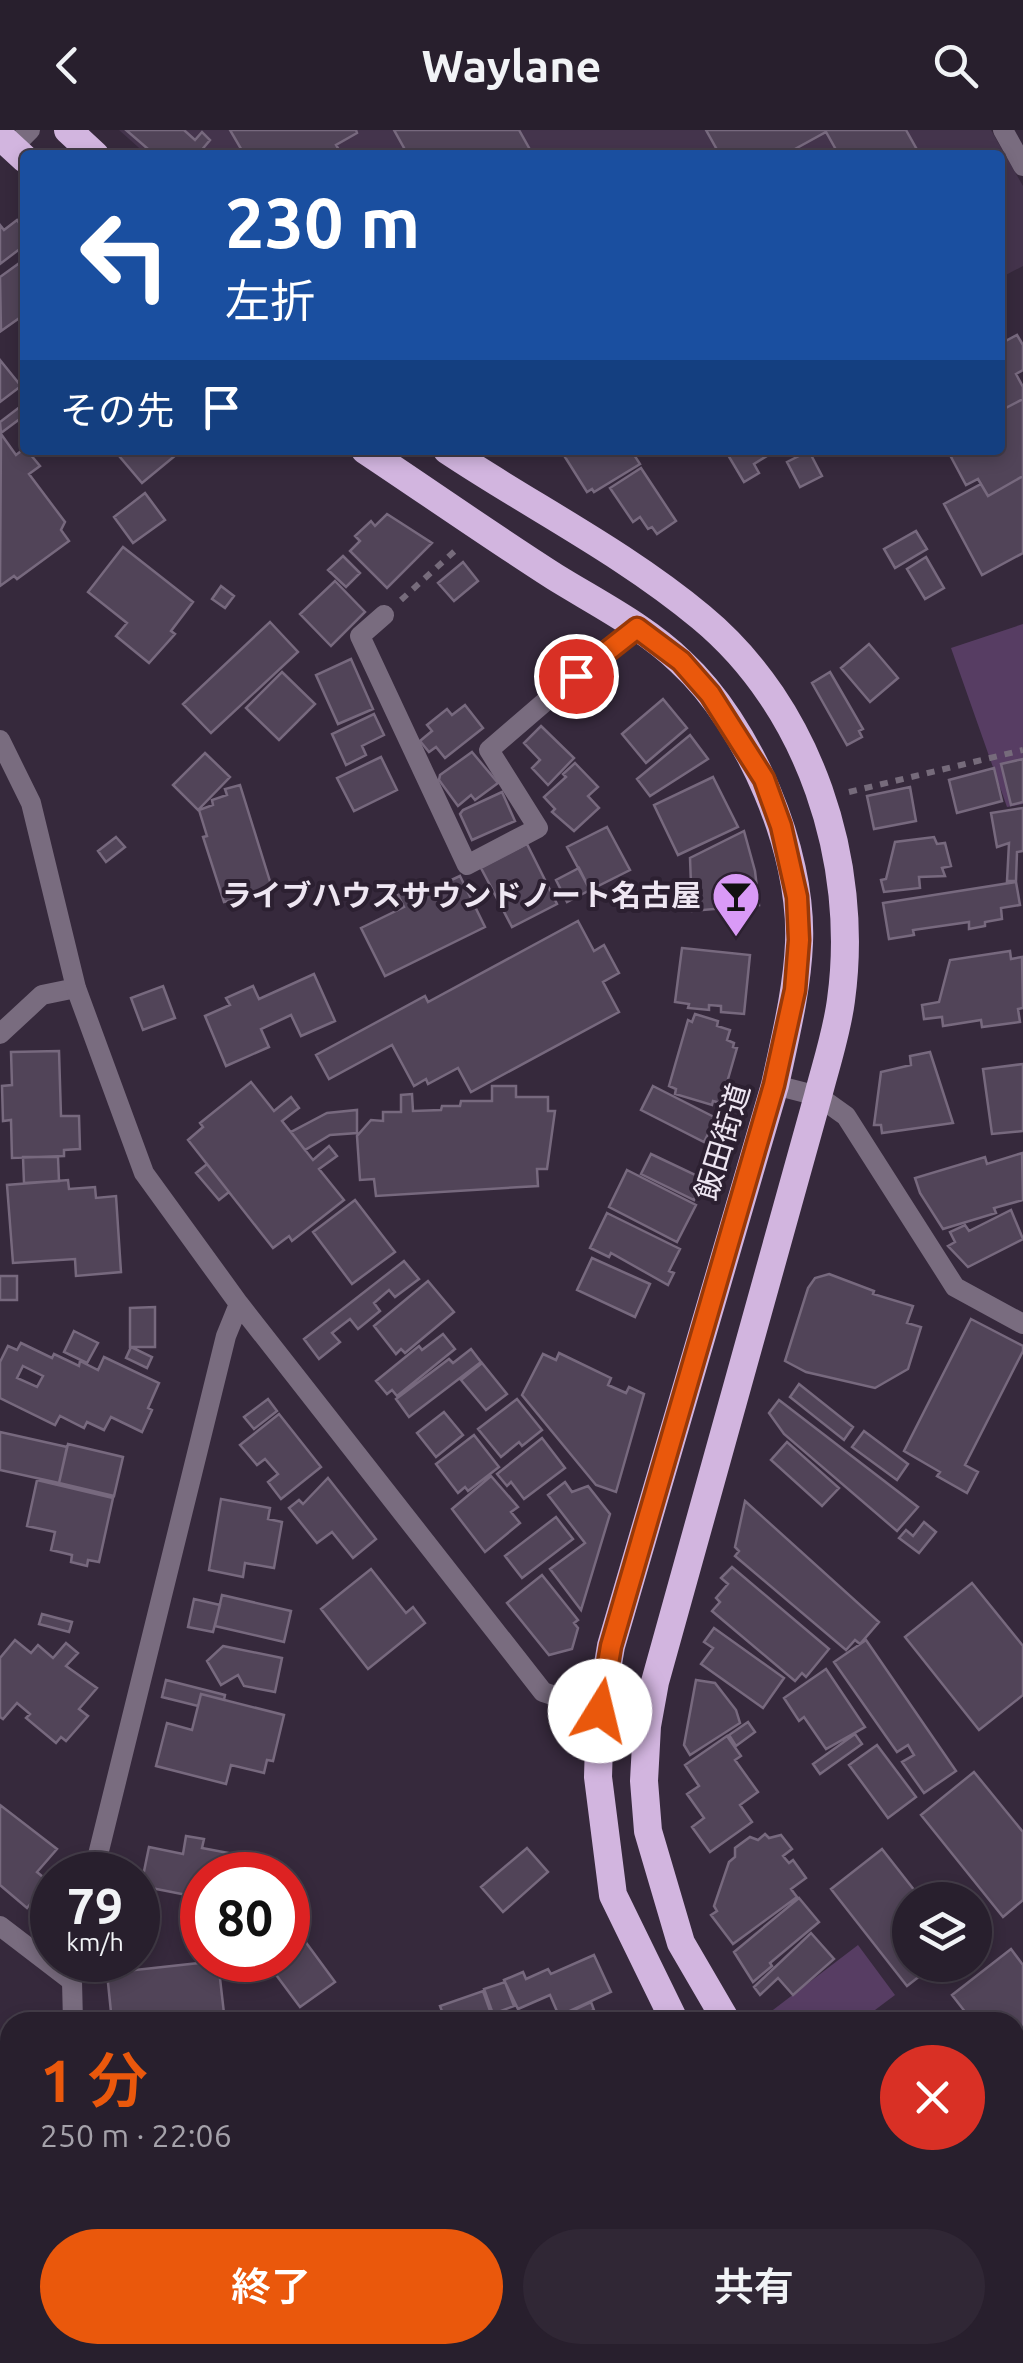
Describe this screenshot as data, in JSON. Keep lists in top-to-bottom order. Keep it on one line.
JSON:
{"streets":{"highway":["飯田街道"]},"places":{"bar":["ライブハウスサウンドノート名古屋"]},"page":{"header":"Waylane","turn":["230 m","左折"],"then":"その先","speed":"79 km/h","limit":"80","heading":["1 分","250 m · 22:06"],"buttons":["終了","共有"]}}
